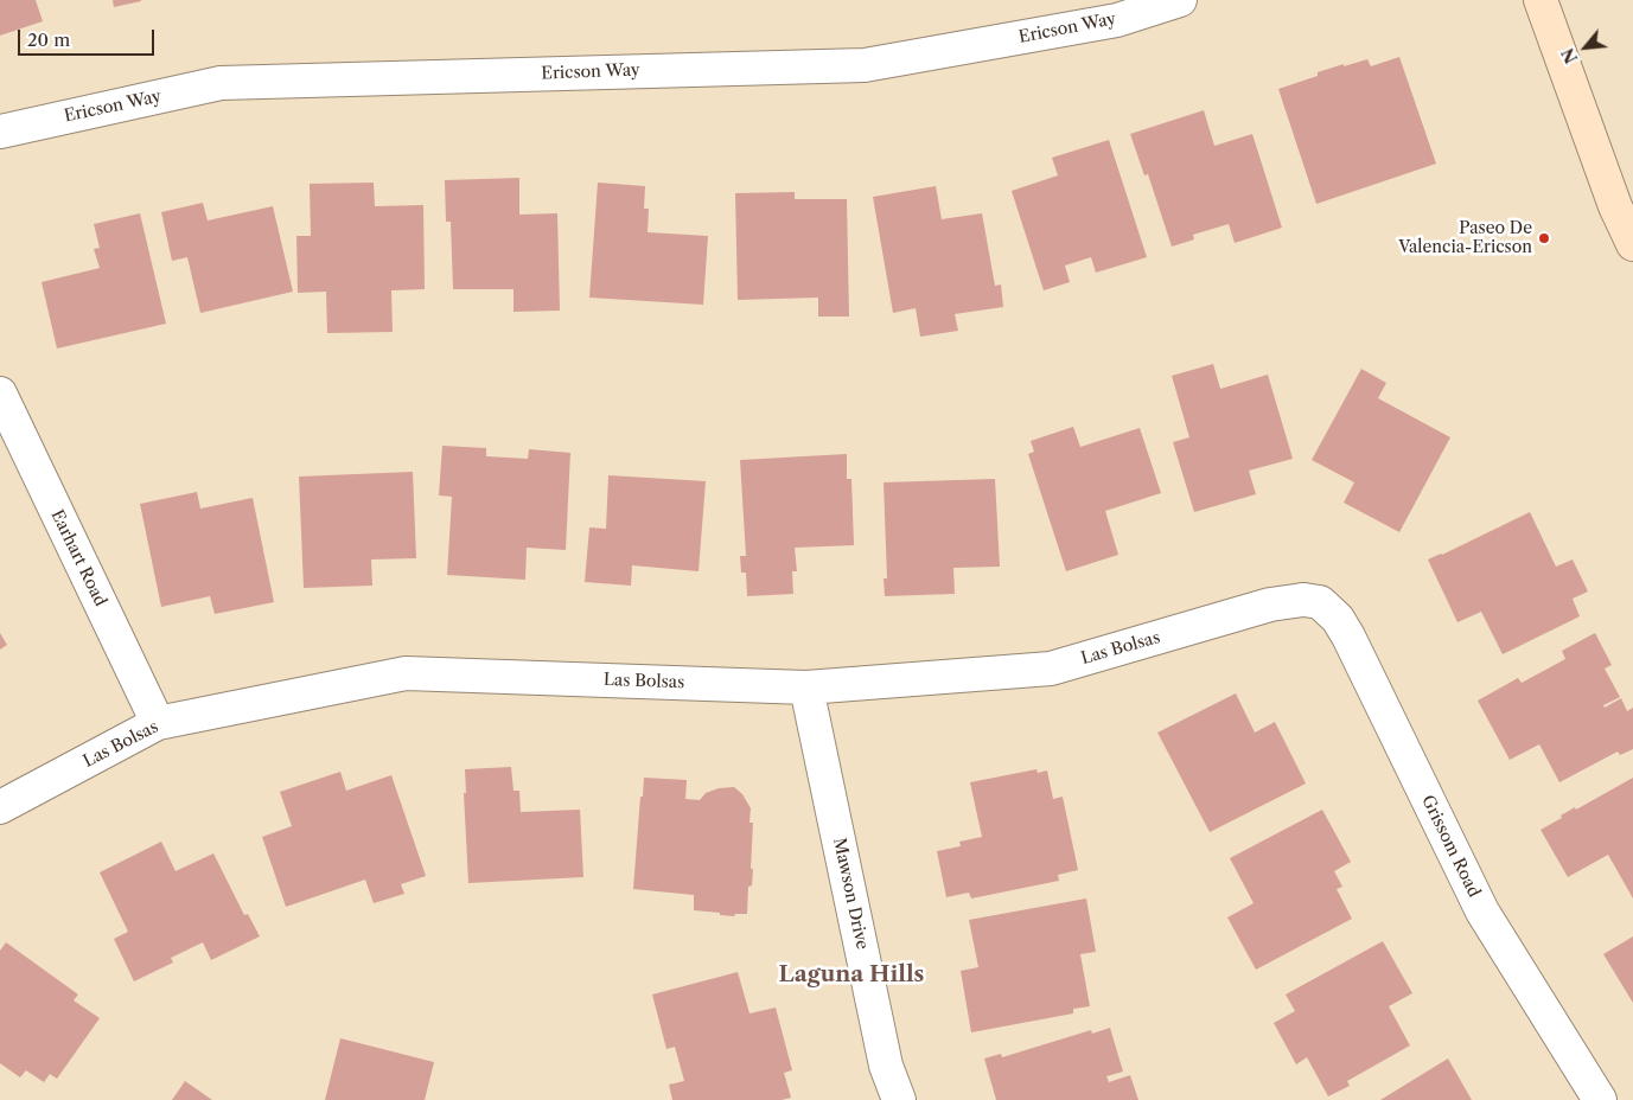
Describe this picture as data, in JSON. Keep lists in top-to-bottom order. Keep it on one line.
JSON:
{"streets":{"street":["Ericson Way","Earhart Road","Las Bolsas","Grissom Road","Mawson Drive"]},"crossings":[["Earhart Road","Las Bolsas"],["Las Bolsas","Grissom Road"],["Las Bolsas","Mawson Drive"]],"districts":["Laguna Hills"],"places":["Paseo De Valencia-Ericson"],"scale_bar":"20 m","north":"bottom left"}
